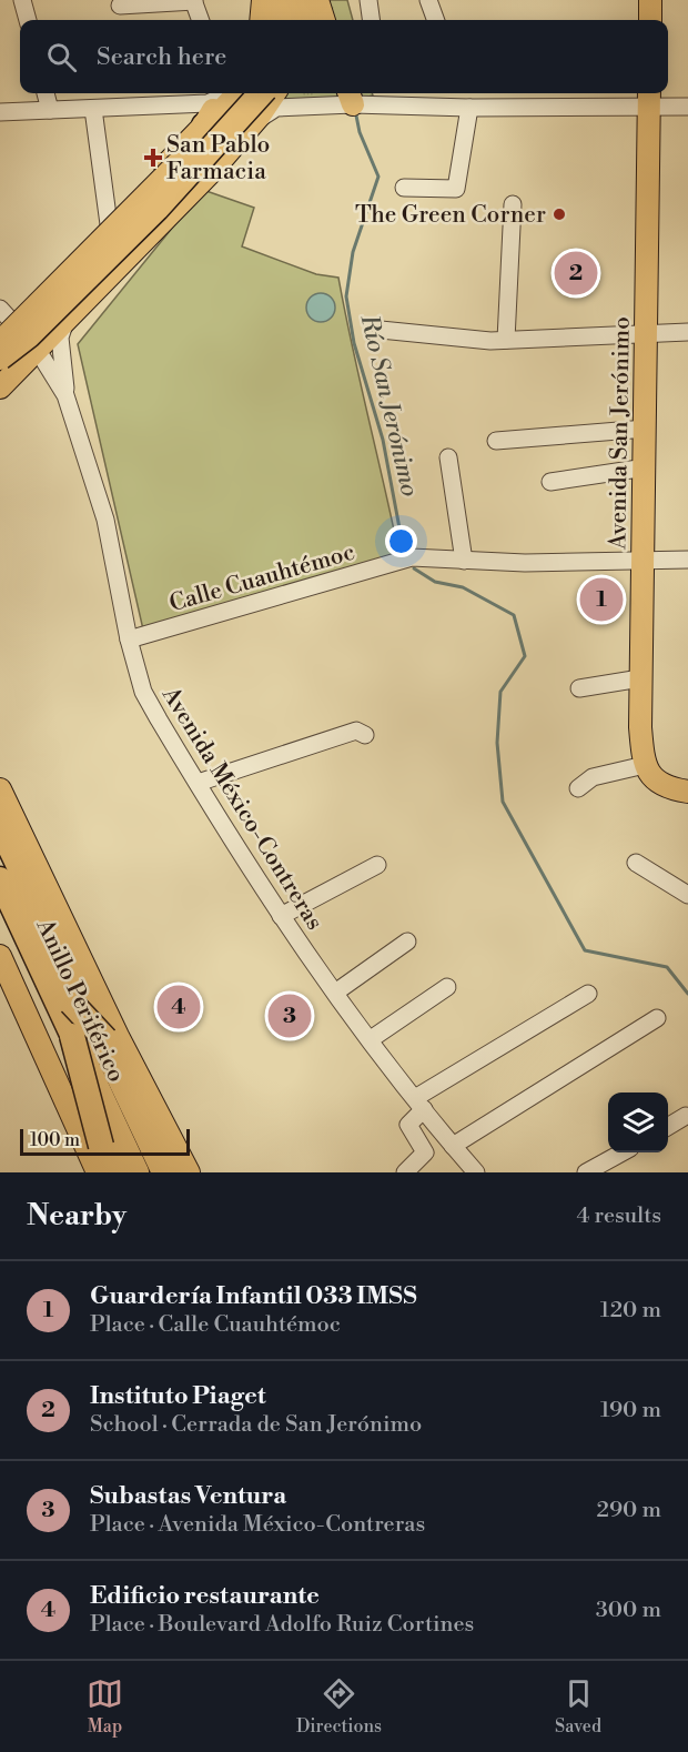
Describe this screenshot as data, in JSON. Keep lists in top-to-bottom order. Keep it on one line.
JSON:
{"streets":{"highway":["Anillo Periférico"],"main road":["Avenida San Jerónimo"],"street":["Calle Cuauhtémoc","Avenida México-Contreras"]},"crossings":[["Avenida San Jerónimo","Calle Cuauhtémoc"],["Calle Cuauhtémoc","Avenida México-Contreras"]],"water":["Río San Jerónimo"],"places":{"health":["San Pablo Farmacia"],"other":["The Green Corner"]},"scale_bar":"100 m","page":{"search":"Search here","pins":["2","1","4","3"],"scale":"100 m","heading":["Nearby","4 results"],"list":[{"mark":"1","name":"Guardería Infantil 033 IMSS","note":"Place · Calle Cuauhtémoc","value":"120 m"},{"mark":"2","name":"Instituto Piaget","note":"School · Cerrada de San Jerónimo","value":"190 m"},{"mark":"3","name":"Subastas Ventura","note":"Place · Avenida México-Contreras","value":"290 m"},{"mark":"4","name":"Edificio restaurante","note":"Place · Boulevard Adolfo Ruiz Cortines","value":"300 m"}],"nav":["Map","Directions","Saved"]}}
